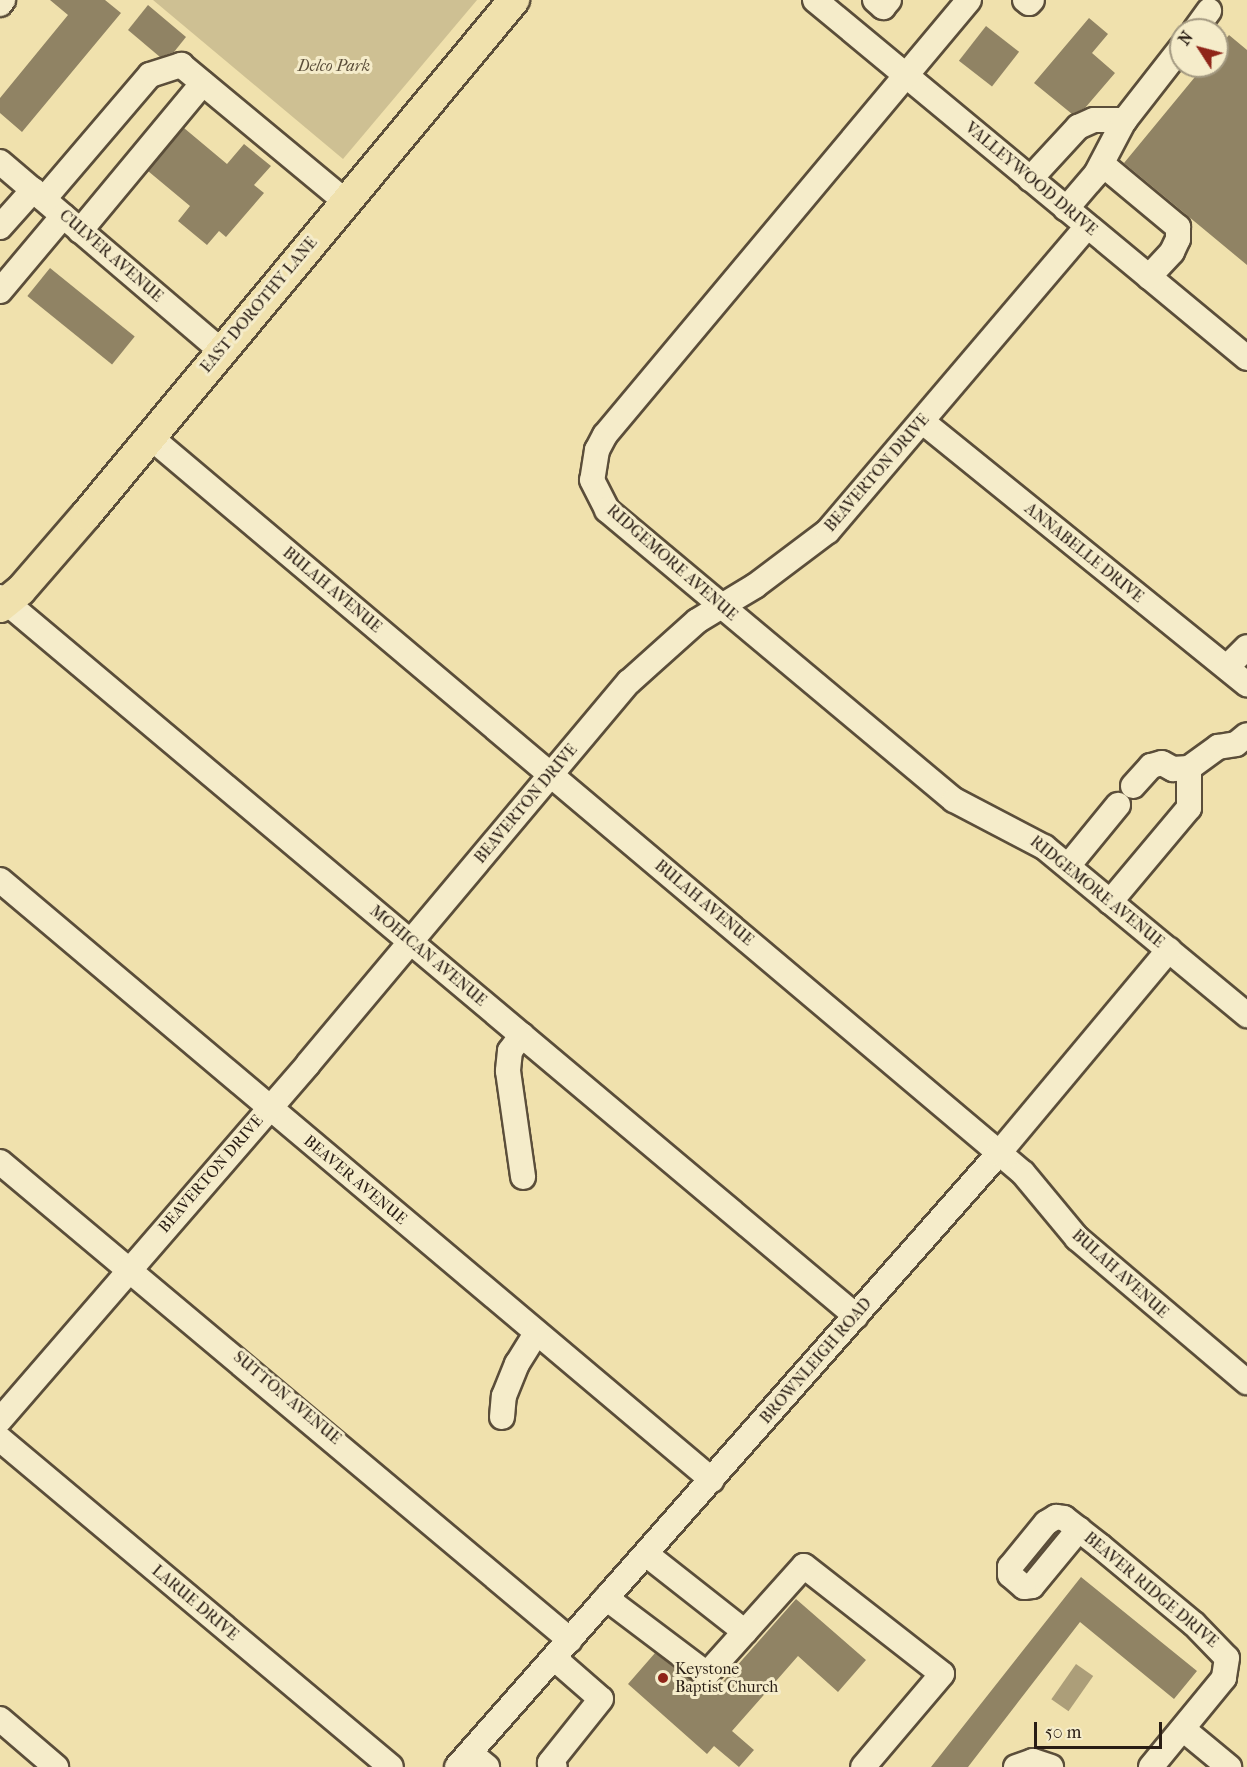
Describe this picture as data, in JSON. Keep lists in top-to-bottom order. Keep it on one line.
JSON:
{"streets":{"main road":["EAST DOROTHY LANE"],"street":["VALLEYWOOD DRIVE","CULVER AVENUE","BEAVERTON DRIVE","ANNABELLE DRIVE","RIDGEMORE AVENUE","BULAH AVENUE","MOHICAN AVENUE","BEAVER AVENUE","BROWNLEIGH ROAD","SUTTON AVENUE","BEAVER RIDGE DRIVE","LARUE DRIVE"]},"crossings":[["VALLEYWOOD DRIVE","BEAVERTON DRIVE"],["VALLEYWOOD DRIVE","RIDGEMORE AVENUE"],["CULVER AVENUE","EAST DOROTHY LANE"],["EAST DOROTHY LANE","BULAH AVENUE"],["EAST DOROTHY LANE","MOHICAN AVENUE"],["BEAVERTON DRIVE","ANNABELLE DRIVE"],["BEAVERTON DRIVE","RIDGEMORE AVENUE"],["BEAVERTON DRIVE","BULAH AVENUE"],["BEAVERTON DRIVE","MOHICAN AVENUE"],["BEAVERTON DRIVE","BEAVER AVENUE"],["BEAVERTON DRIVE","SUTTON AVENUE"],["RIDGEMORE AVENUE","BROWNLEIGH ROAD"],["BULAH AVENUE","BROWNLEIGH ROAD"],["MOHICAN AVENUE","BROWNLEIGH ROAD"],["BEAVER AVENUE","BROWNLEIGH ROAD"],["BROWNLEIGH ROAD","SUTTON AVENUE"]],"parks":["Delco Park"],"places":["Keystone Baptist Church"],"scale_bar":"50 m","north":"top left"}
